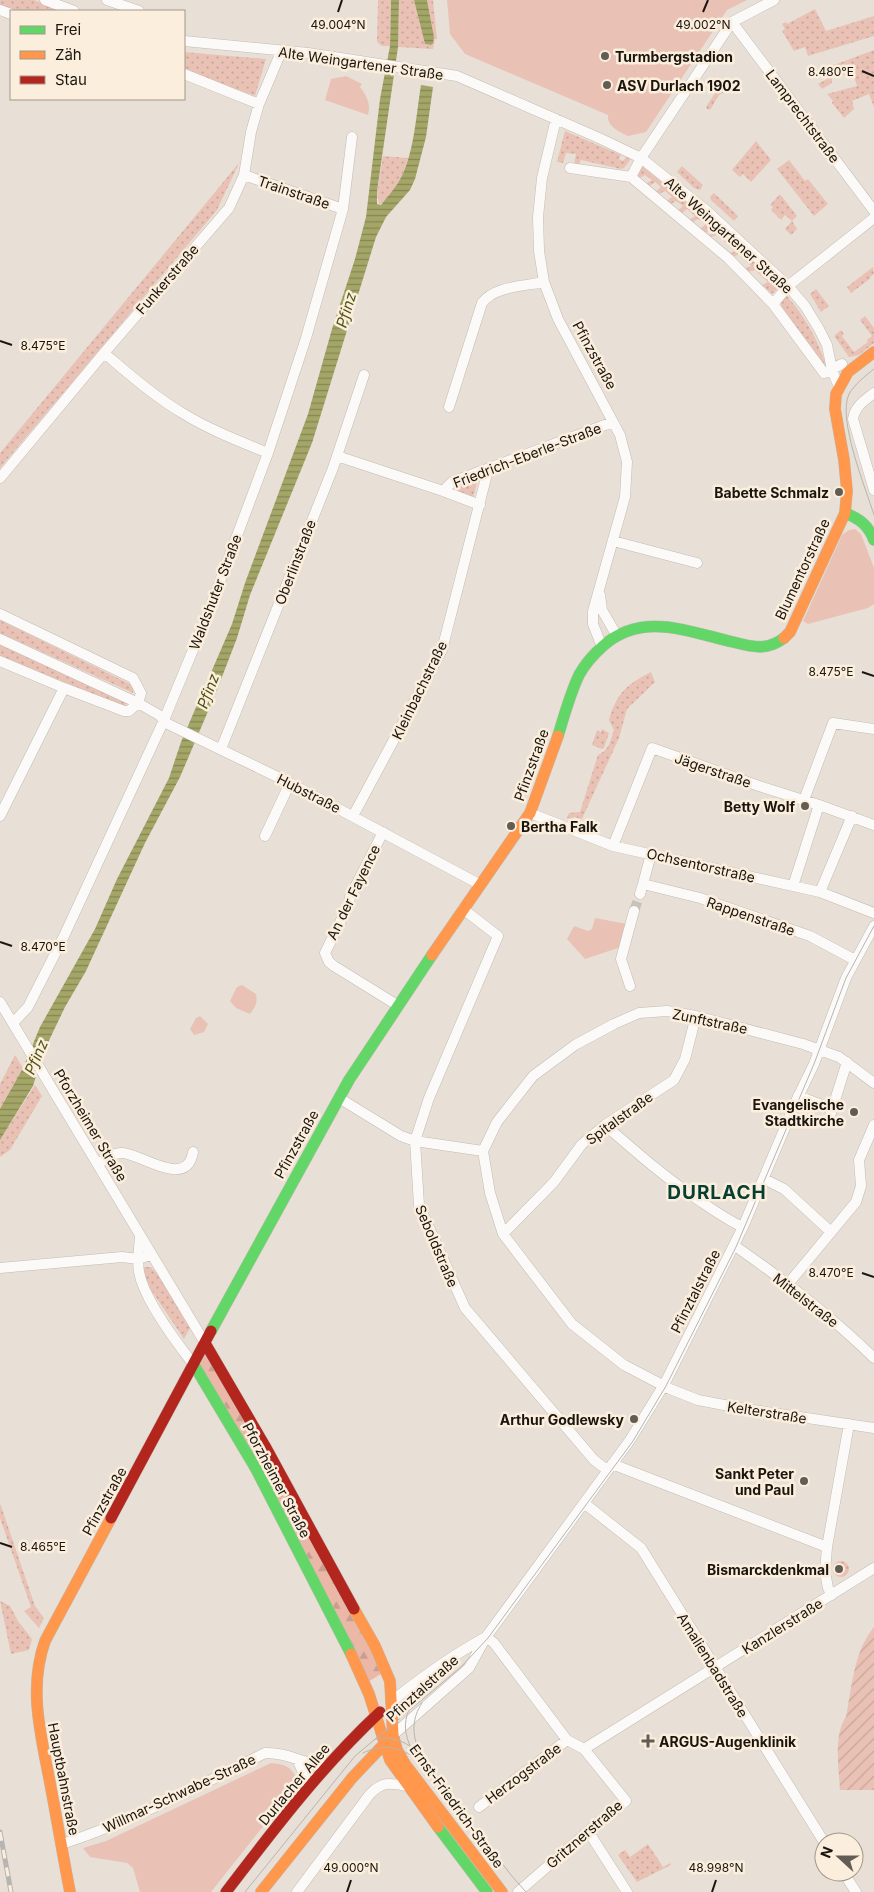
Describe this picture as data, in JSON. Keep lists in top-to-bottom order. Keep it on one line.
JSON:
{"streets":{"main road":["Pfinzstraße","Blumentorstraße","Pforzheimer Straße","Hauptbahnstraße","Durlacher Allee","Ernst-Friedrich-Straße"],"street":["Alte Weingartener Straße","Lamprechtstraße","Trainstraße","Funkerstraße","Friedrich-Eberle-Straße","Oberlinstraße","Waldshuter Straße","Kleinbachstraße","Jägerstraße","Hubstraße","Ochsentorstraße","An der Fayence","Rappenstraße","Zunftstraße","Spitalstraße","Seboldstraße","Pfinztalstraße","Mittelstraße","Kelterstraße","Kanzlerstraße","Amalienbadstraße","Herzogstraße","Willmar-Schwabe-Straße","Gritznerstraße"]},"crossings":[["Alte Weingartener Straße","Funkerstraße"],["Alte Weingartener Straße","Pfinzstraße"],["Alte Weingartener Straße","Blumentorstraße"],["Trainstraße","Funkerstraße"],["Trainstraße","Waldshuter Straße"],["Pfinzstraße","Friedrich-Eberle-Straße"],["Pfinzstraße","Blumentorstraße"],["Pfinzstraße","Hubstraße"],["Pfinzstraße","Ochsentorstraße"],["Pfinzstraße","An der Fayence"],["Pfinzstraße","Pforzheimer Straße"],["Pfinzstraße","Seboldstraße"],["Pfinzstraße","Hauptbahnstraße"],["Friedrich-Eberle-Straße","Oberlinstraße"],["Friedrich-Eberle-Straße","Kleinbachstraße"],["Oberlinstraße","Hubstraße"],["Waldshuter Straße","Hubstraße"],["Waldshuter Straße","Pforzheimer Straße"],["Kleinbachstraße","Hubstraße"],["Jägerstraße","Ochsentorstraße"],["Hubstraße","An der Fayence"],["Ochsentorstraße","Rappenstraße"],["Rappenstraße","Pfinztalstraße"],["Zunftstraße","Spitalstraße"],["Zunftstraße","Pfinztalstraße"],["Zunftstraße","Kelterstraße"],["Spitalstraße","Kelterstraße"],["Pforzheimer Straße","Pfinztalstraße"],["Pforzheimer Straße","Durlacher Allee"],["Pforzheimer Straße","Ernst-Friedrich-Straße"],["Seboldstraße","Pfinztalstraße"],["Pfinztalstraße","Mittelstraße"],["Pfinztalstraße","Kelterstraße"],["Pfinztalstraße","Amalienbadstraße"],["Pfinztalstraße","Durlacher Allee"],["Pfinztalstraße","Ernst-Friedrich-Straße"],["Pfinztalstraße","Gritznerstraße"],["Kelterstraße","Kanzlerstraße"],["Kanzlerstraße","Amalienbadstraße"],["Kanzlerstraße","Gritznerstraße"],["Herzogstraße","Gritznerstraße"],["Hauptbahnstraße","Willmar-Schwabe-Straße"],["Durlacher Allee","Willmar-Schwabe-Straße"]],"districts":["DURLACH"],"water":["Pfinz"],"places":{"other":["Turmbergstadion","ASV Durlach 1902","Babette Schmalz","Betty Wolf","Bertha Falk","Evangelische Stadtkirche","Arthur Godlewsky","Sankt Peter und Paul","Bismarckdenkmal"],"health":["ARGUS-Augenklinik"]},"legend":["Frei","Zäh","Stau"],"north":"left","coordinates":["49.004°N","49.002°N","8.480°E","8.475°E","8.470°E","8.465°E","49.000°N","48.998°N"]}
